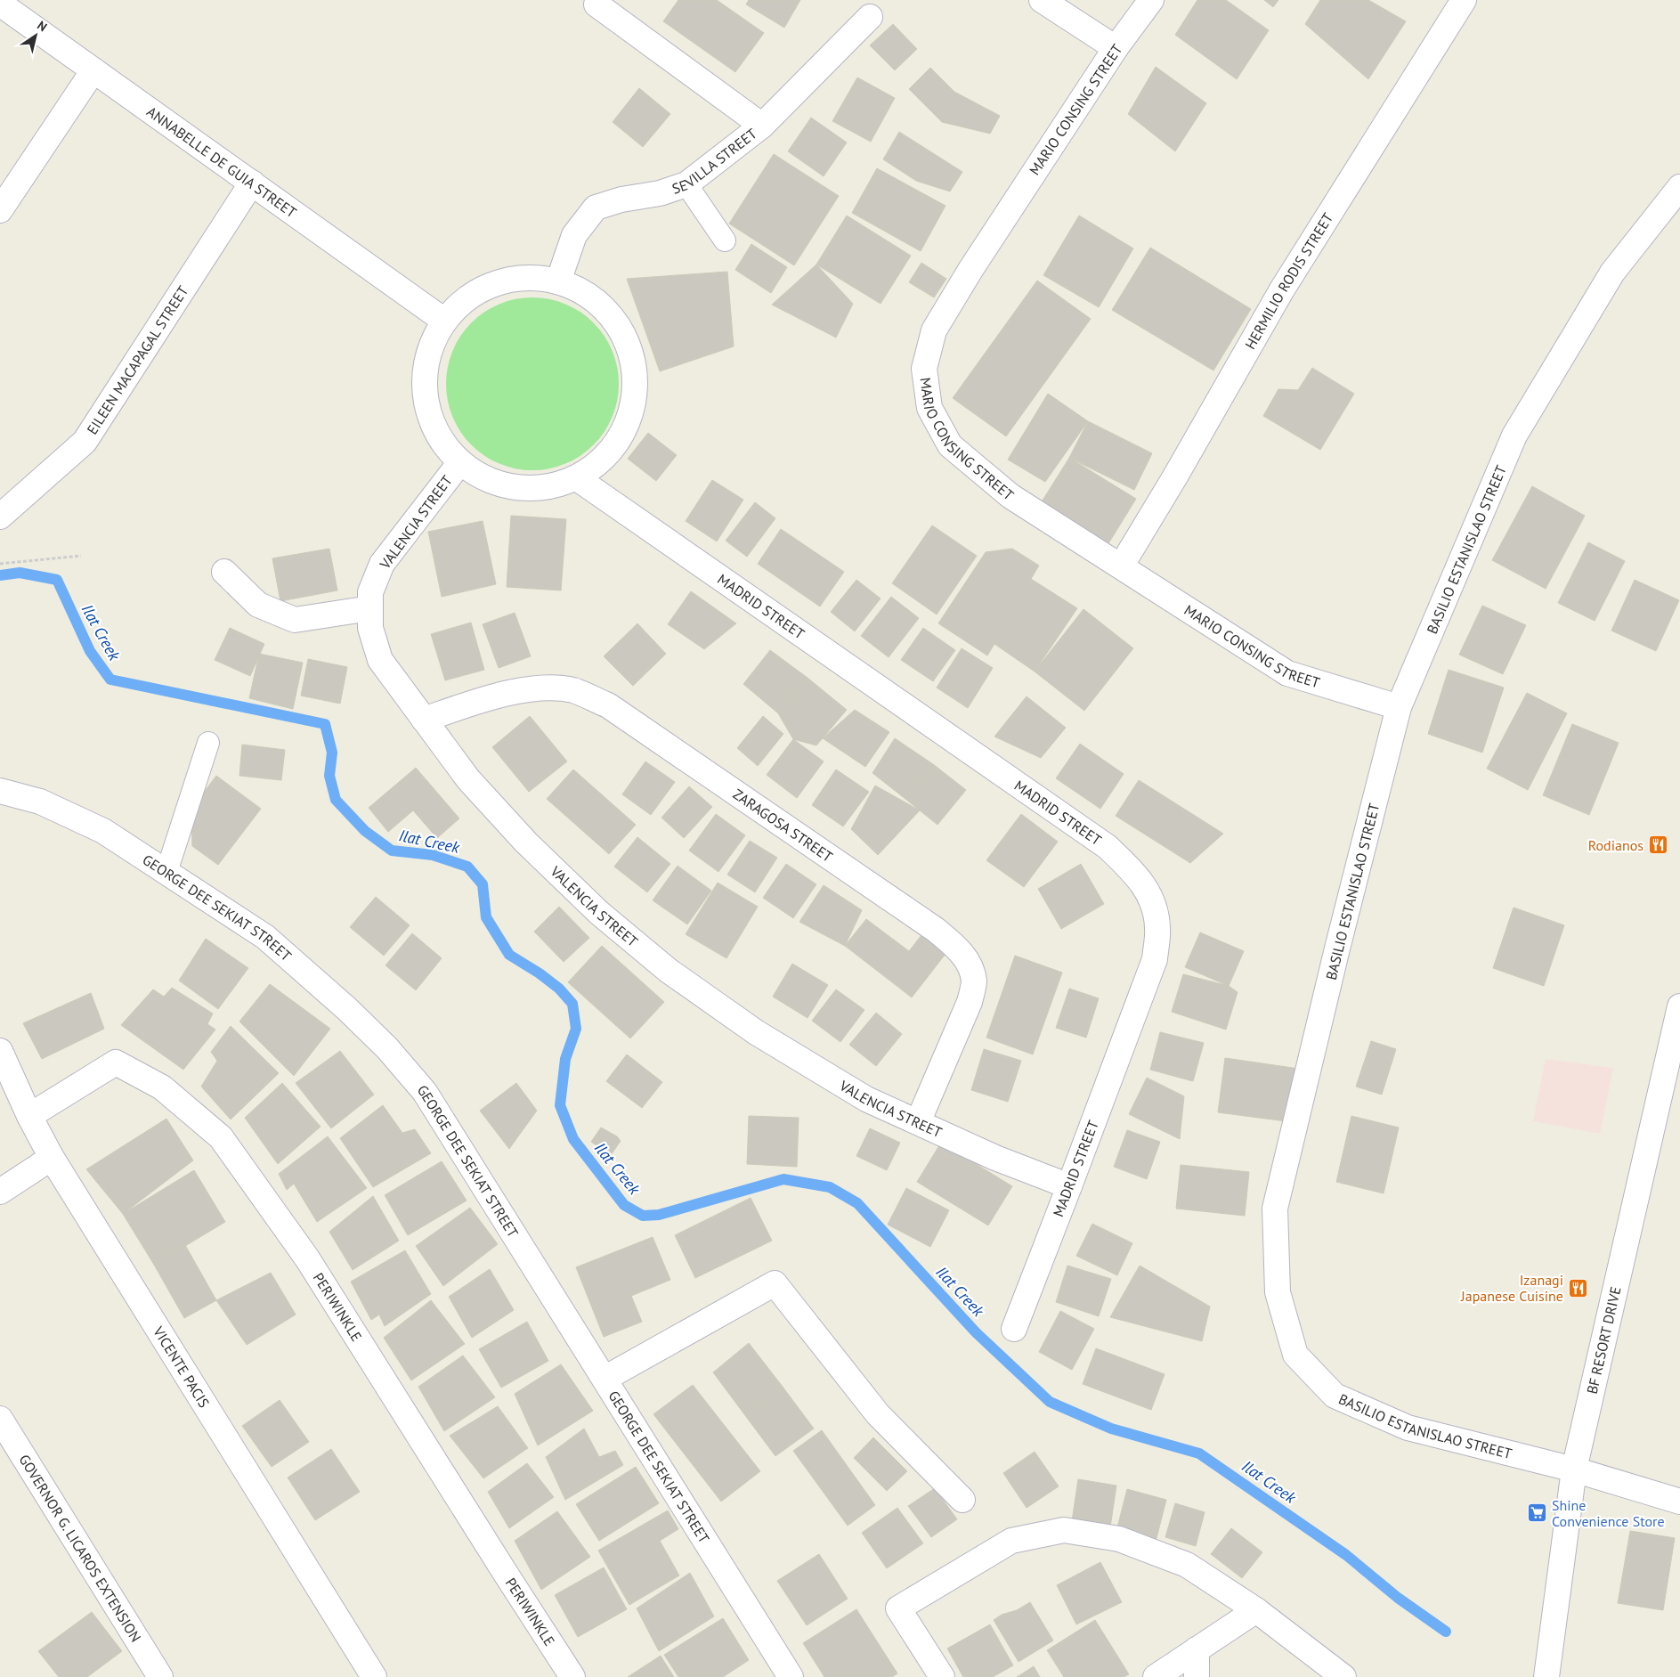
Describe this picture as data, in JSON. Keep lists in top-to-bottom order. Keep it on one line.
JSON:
{"streets":{"street":["MARIO CONSING STREET","SEVILLA STREET","ANNABELLE DE GUIA STREET","HERMILIO RODIS STREET","EILEEN MACAPAGAL STREET","VALENCIA STREET","BASILIO ESTANISLAO STREET","MADRID STREET","ZARAGOSA STREET","GEORGE DEE SEKIAT STREET","PERIWINKLE","BF RESORT DRIVE","VICENTE PACIS","GOVERNOR G. LICAROS EXTENSION"]},"crossings":[["MARIO CONSING STREET","HERMILIO RODIS STREET"],["MARIO CONSING STREET","BASILIO ESTANISLAO STREET"],["ANNABELLE DE GUIA STREET","EILEEN MACAPAGAL STREET"],["VALENCIA STREET","MADRID STREET"],["VALENCIA STREET","ZARAGOSA STREET"],["BASILIO ESTANISLAO STREET","BF RESORT DRIVE"],["PERIWINKLE","VICENTE PACIS"]],"water":["Ilat Creek"],"places":{"restaurant":["Rodianos","Izanagi Japanese Cuisine"],"supermarket":["Shine Convenience Store"]},"north":"top right"}
